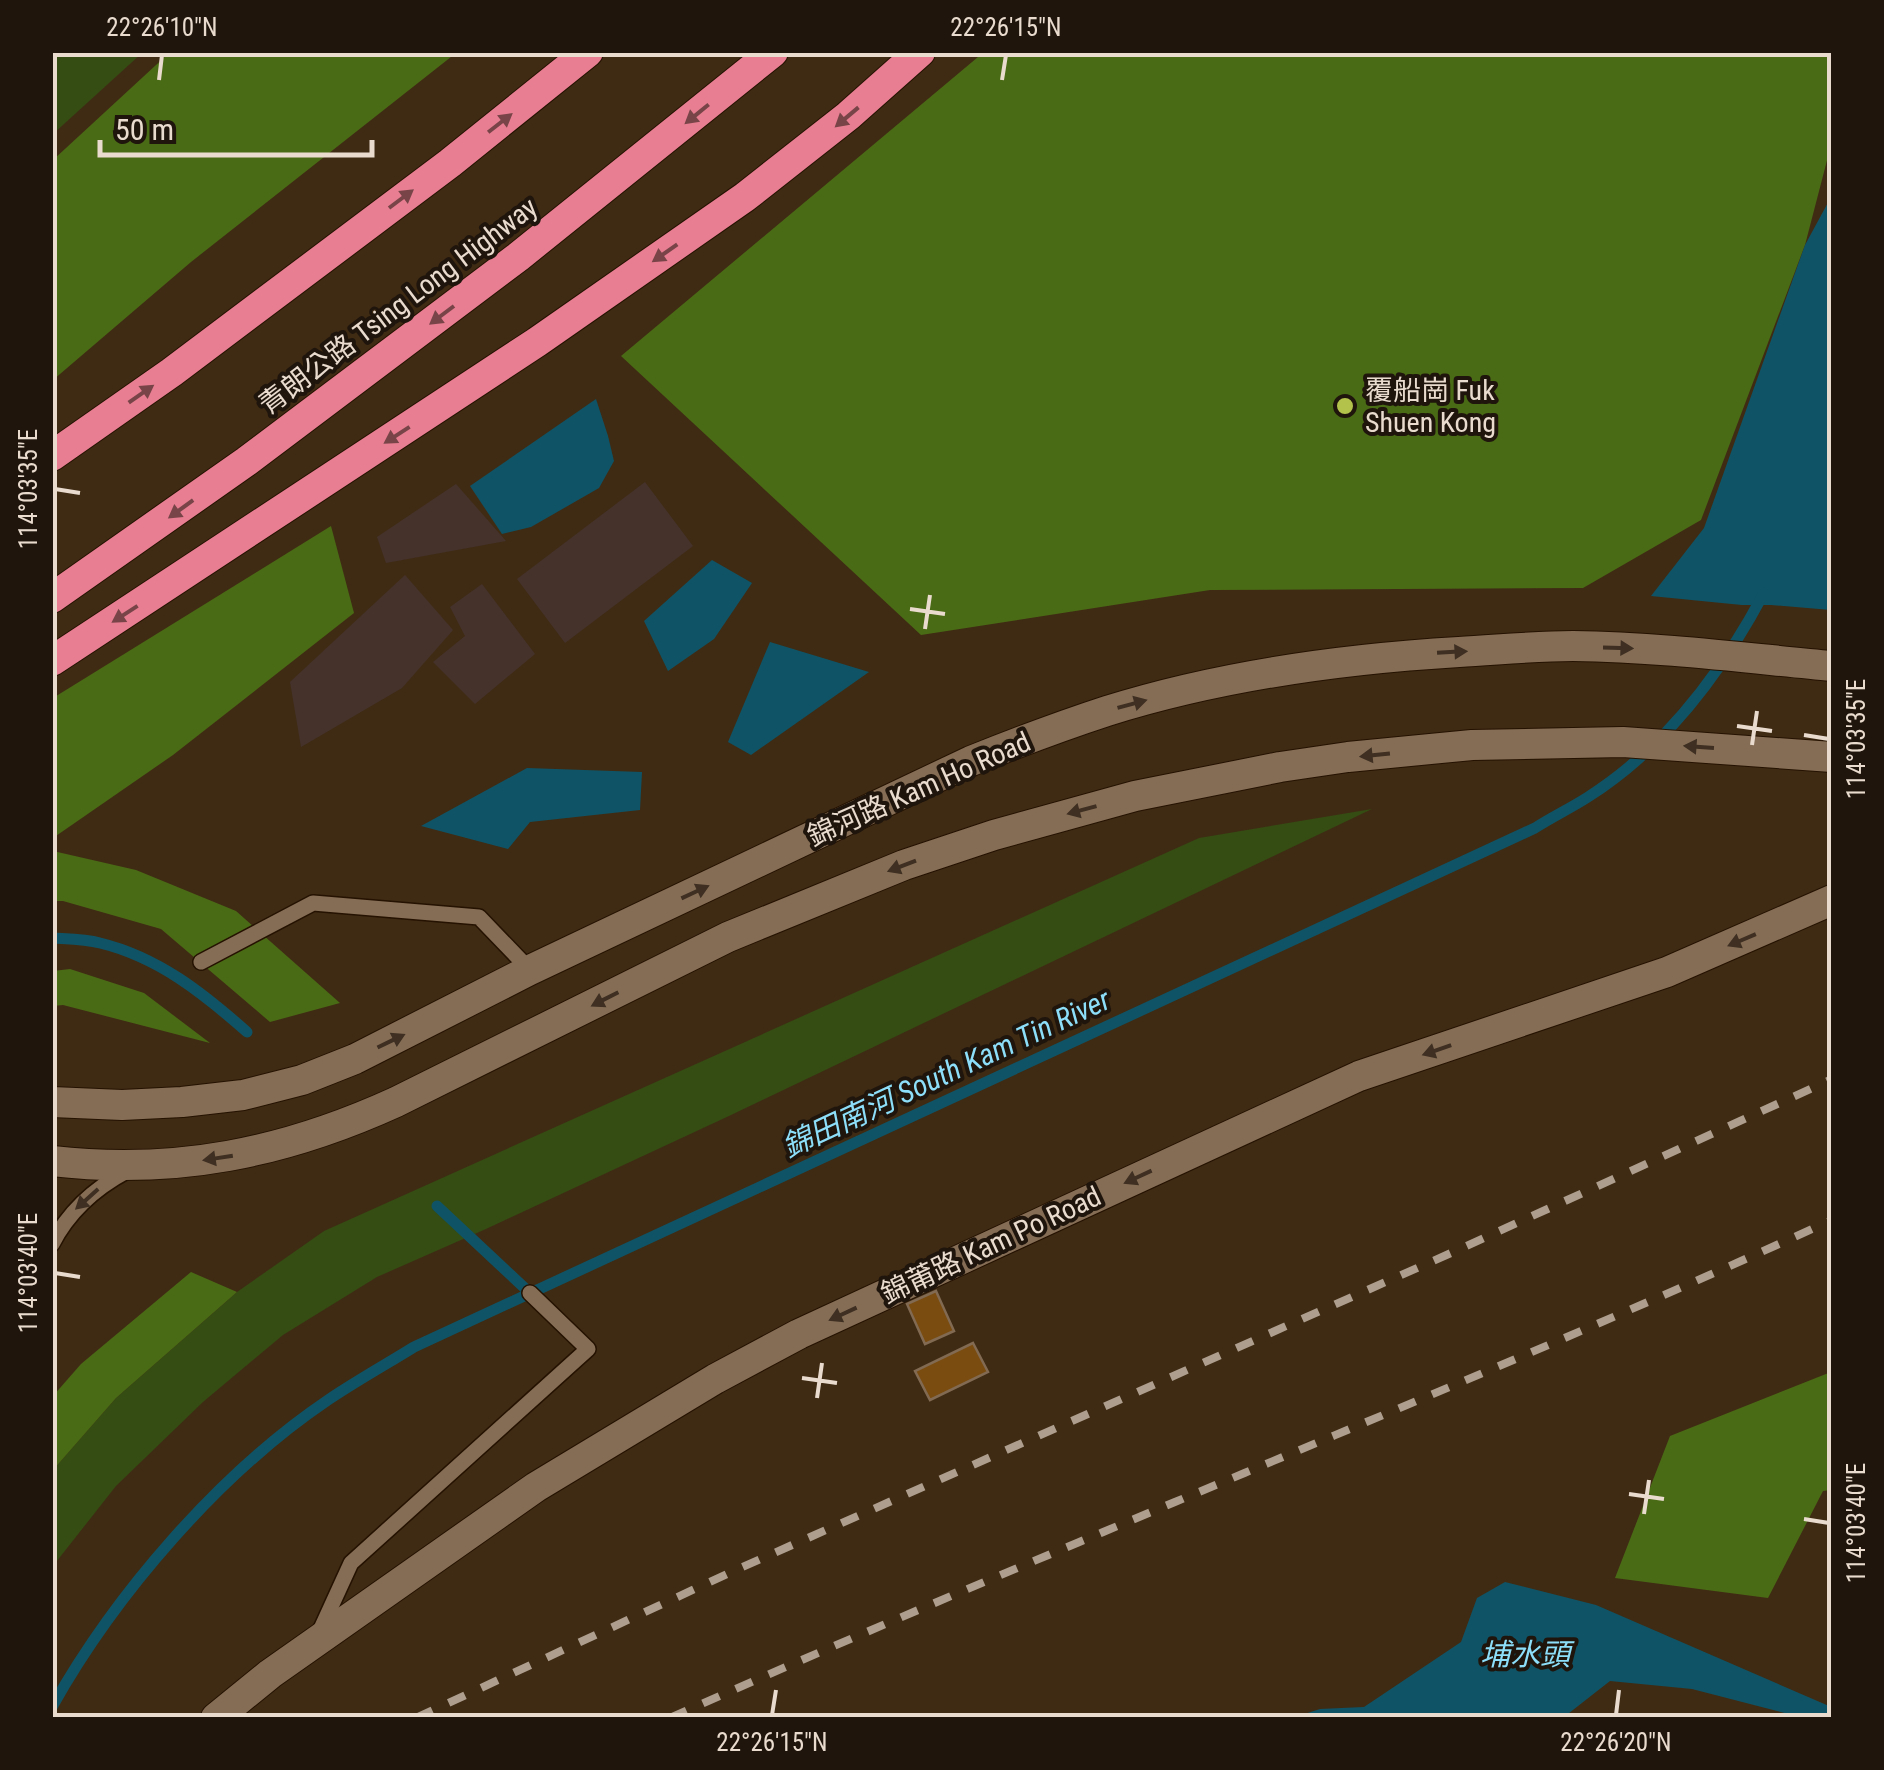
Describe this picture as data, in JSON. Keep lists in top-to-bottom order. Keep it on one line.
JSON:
{"streets":{"highway":["青朗公路 Tsing Long Highway"],"main road":["錦河路 Kam Ho Road","錦莆路 Kam Po Road"]},"one_way":["錦莆路 Kam Po Road"],"water":["錦田南河 South Kam Tin River","埔水頭"],"places":["覆船崗 Fuk Shuen Kong"],"scale_bar":"50 m","coordinates":["22°26'10\"N","22°26'15\"N","114°03'35\"E","114°03'40\"E","22°26'20\"N"]}
